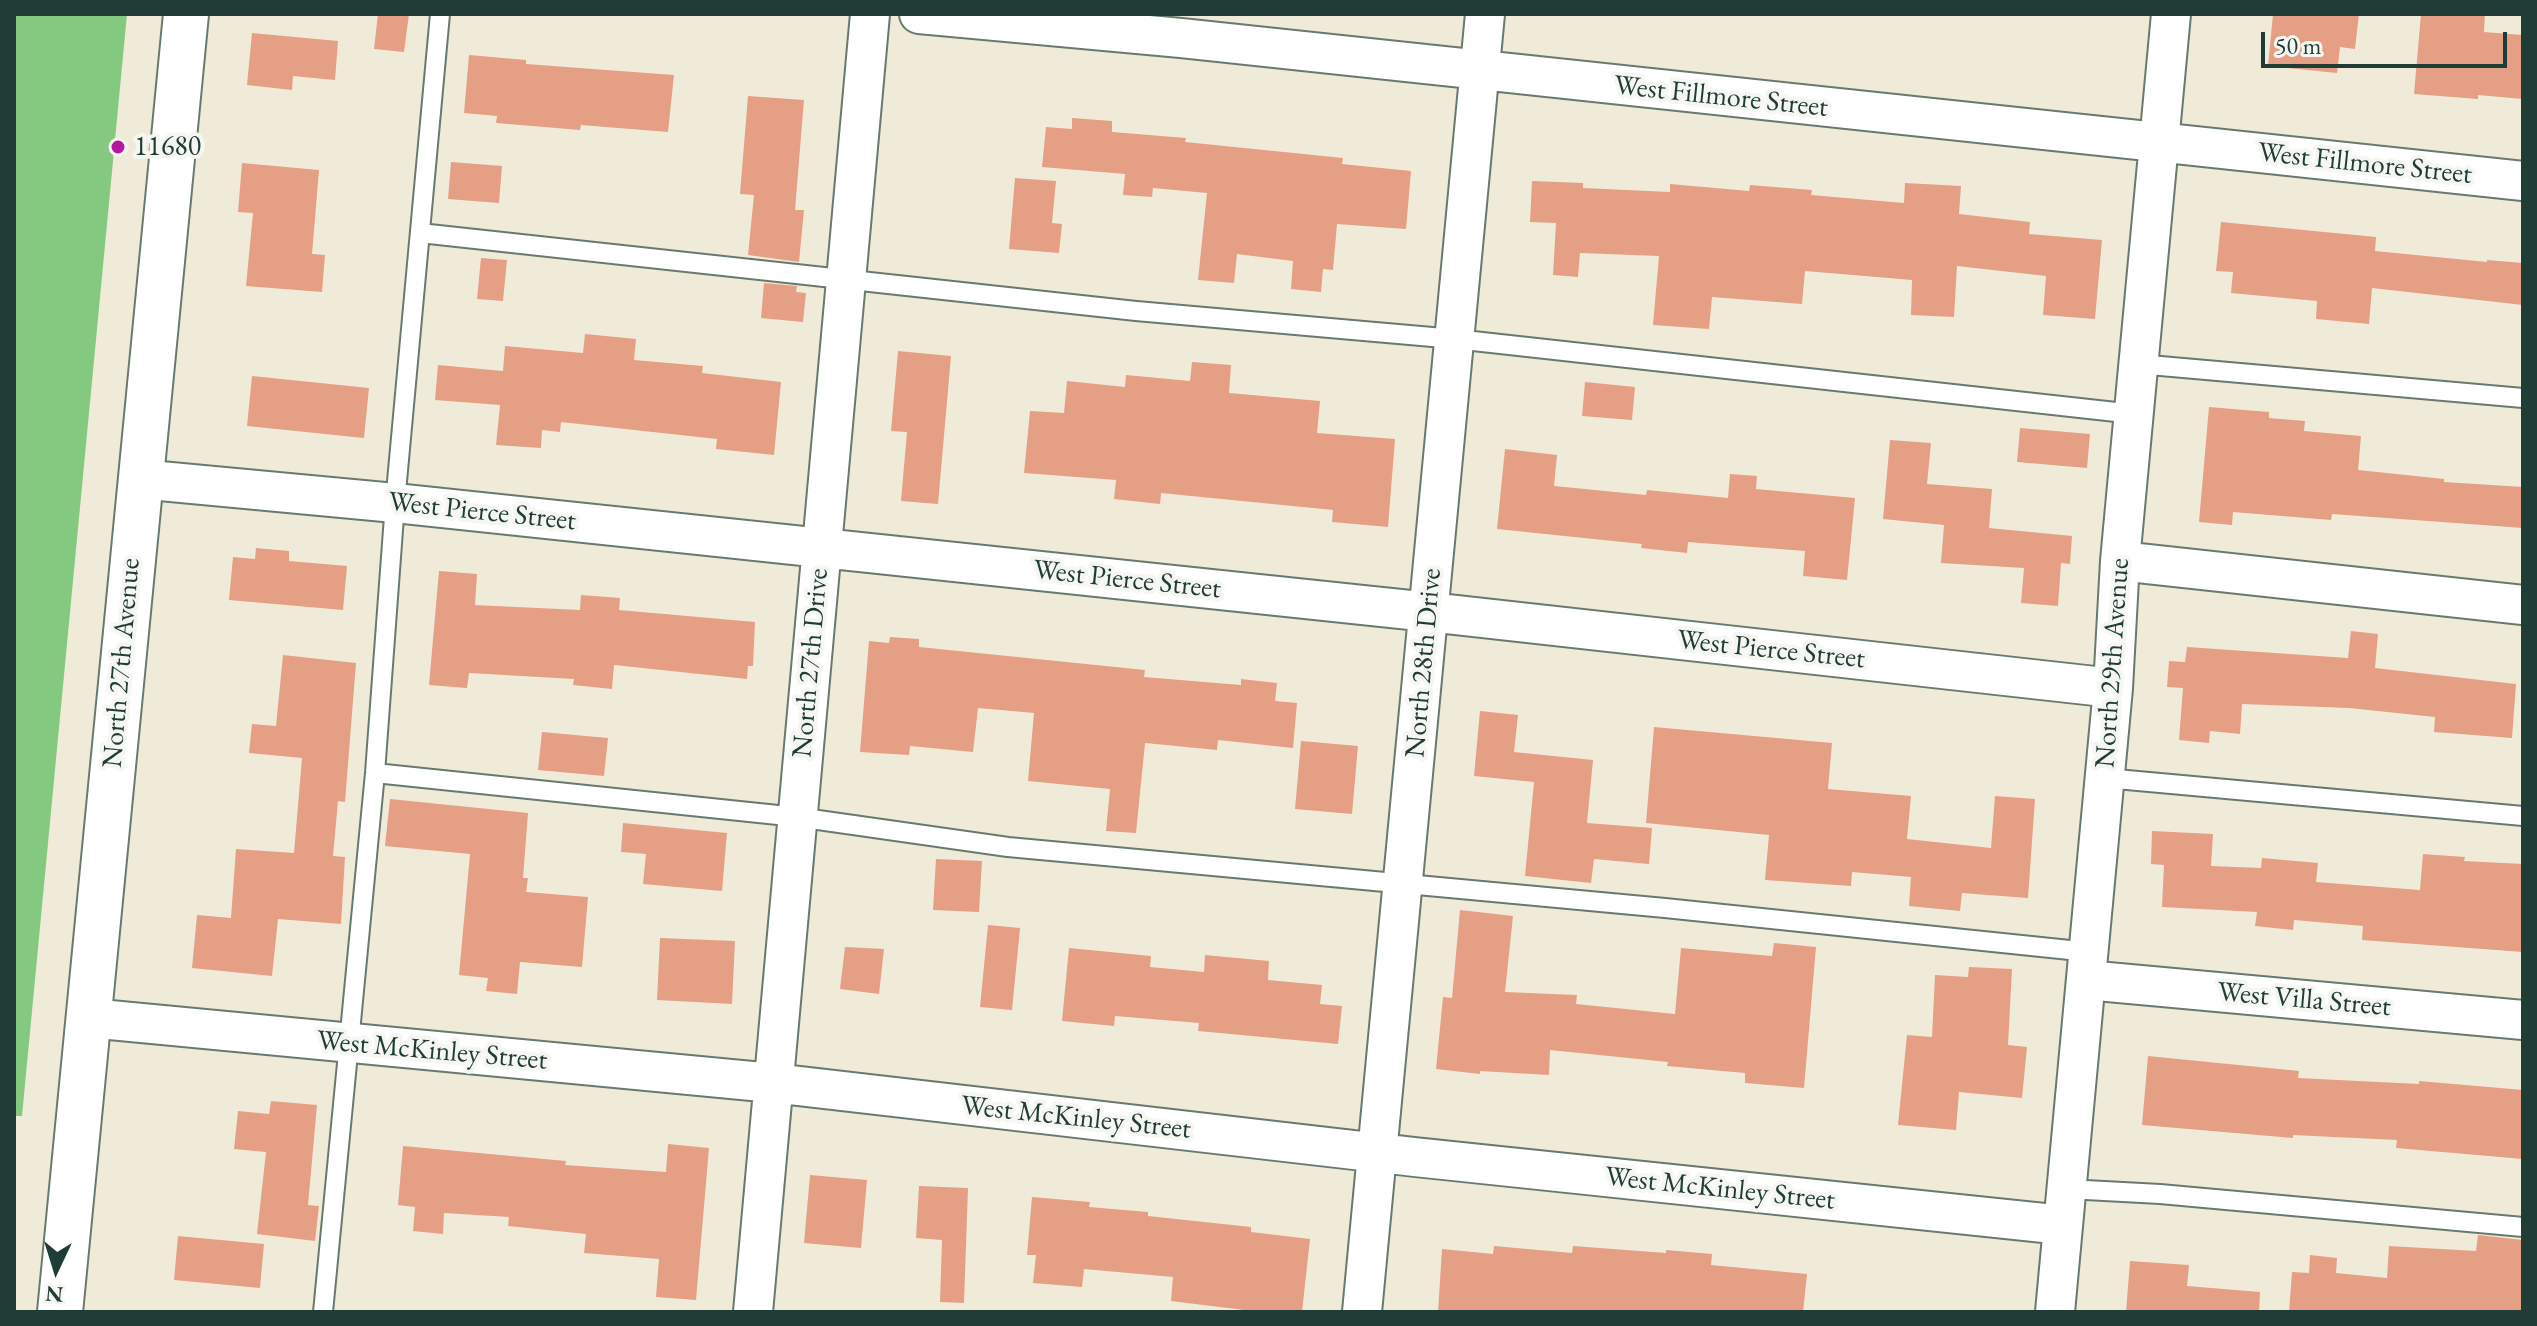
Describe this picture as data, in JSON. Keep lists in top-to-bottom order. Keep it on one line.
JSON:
{"streets":{"main road":["North 27th Avenue"],"street":["West Fillmore Street","West Pierce Street","North 27th Drive","North 28th Drive","North 29th Avenue","West Villa Street","West McKinley Street"]},"crossings":[["West Fillmore Street","North 28th Drive"],["West Fillmore Street","North 29th Avenue"],["West Pierce Street","North 27th Avenue"],["West Pierce Street","North 27th Drive"],["West Pierce Street","North 28th Drive"],["West Pierce Street","North 29th Avenue"],["North 27th Avenue","West McKinley Street"],["North 27th Drive","West McKinley Street"],["North 28th Drive","West McKinley Street"],["North 29th Avenue","West Villa Street"],["North 29th Avenue","West McKinley Street"]],"places":["11680"],"scale_bar":"50 m","north":"bottom"}
